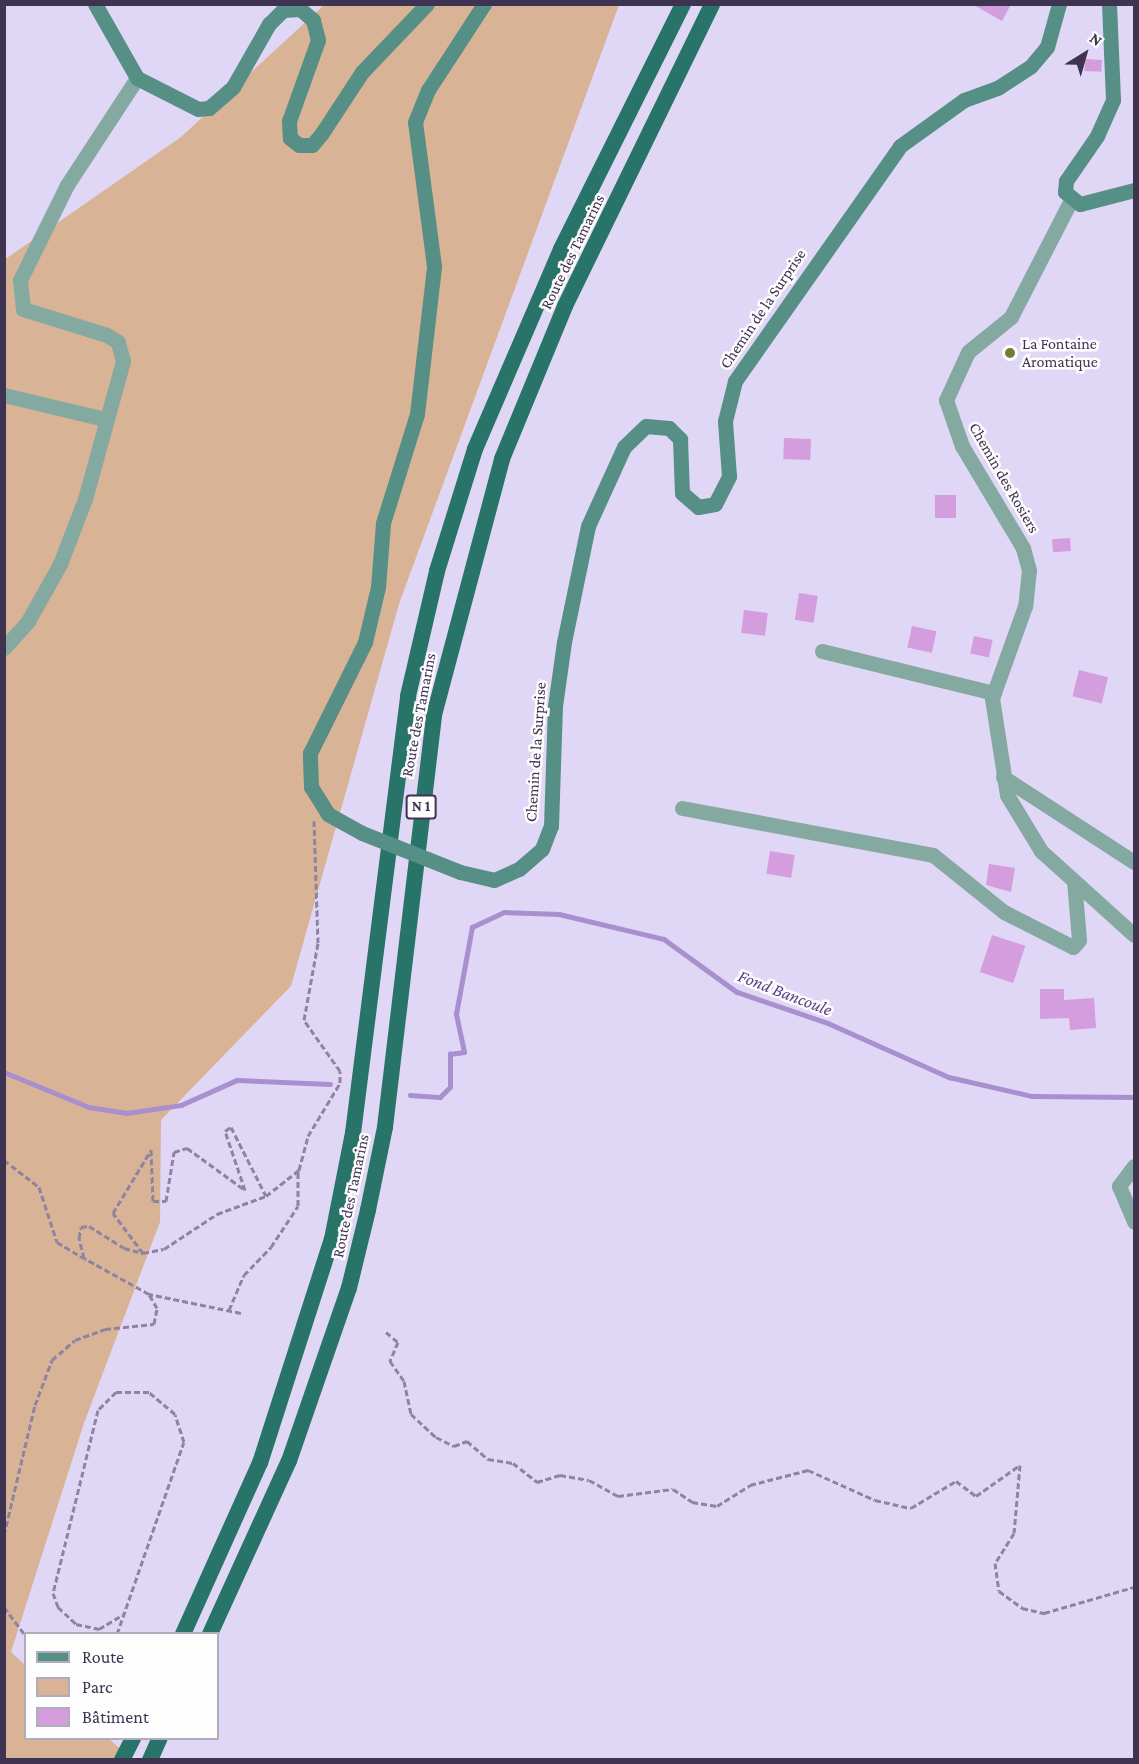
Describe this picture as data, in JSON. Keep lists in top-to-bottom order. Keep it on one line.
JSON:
{"streets":{"highway":["Route des Tamarins","N 1"],"main road":["Chemin de la Surprise"],"street":["Chemin des Rosiers"]},"water":["Fond Bancoule"],"places":["La Fontaine Aromatique"],"legend":["Route","Parc","Bâtiment"],"north":"top right"}
